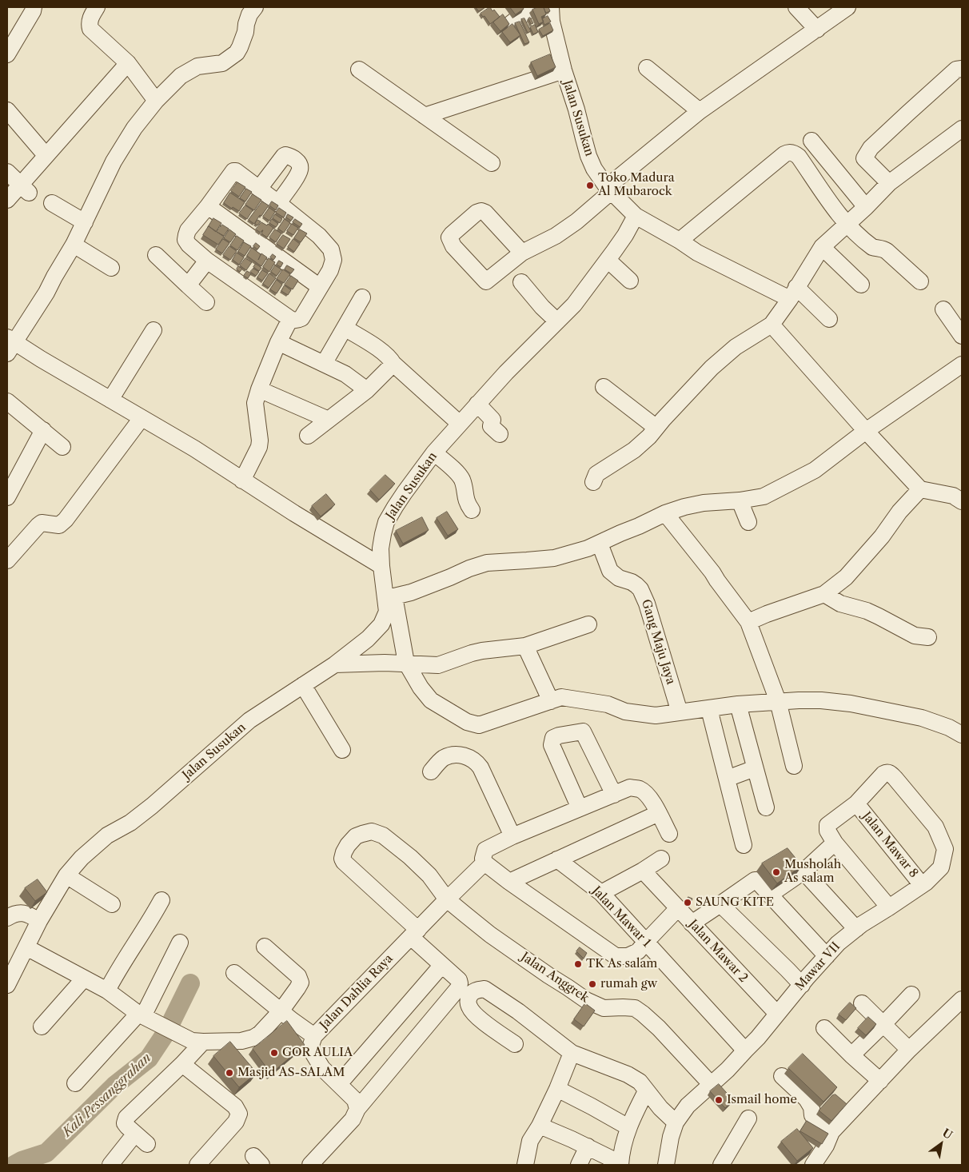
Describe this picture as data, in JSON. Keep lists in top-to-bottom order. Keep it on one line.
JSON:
{"streets":{"street":["Jalan Susukan","Gang Maju Jaya","Jalan Mawar 8","Jalan Mawar 1","Jalan Mawar 2","Mawar VII","Jalan Anggrek","Jalan Dahlia Raya"]},"crossings":[["Jalan Mawar 8","Mawar VII"],["Jalan Mawar 1","Mawar VII"],["Jalan Mawar 2","Mawar VII"],["Mawar VII","Jalan Anggrek"],["Jalan Anggrek","Jalan Dahlia Raya"]],"water":["Kali Pessanggrahan"],"places":["Toko Madura Al Mubarock","Musholah As salam","SAUNG KITE","TK As salam","rumah gw","GOR AULIA","Masjid AS-SALAM","Ismail home"],"north":"top right"}
